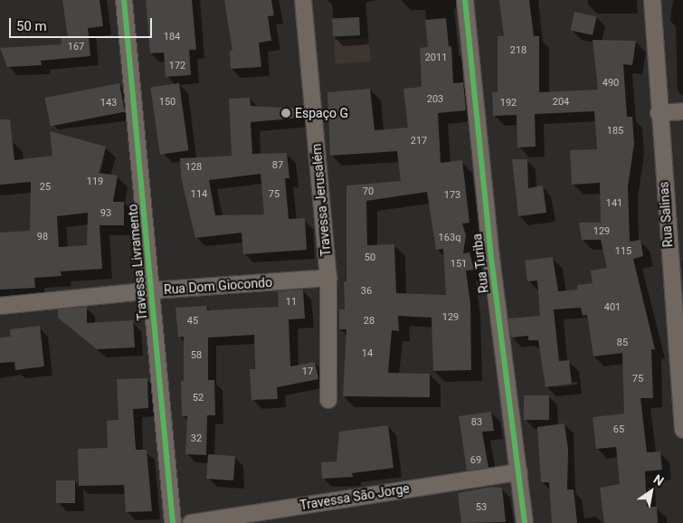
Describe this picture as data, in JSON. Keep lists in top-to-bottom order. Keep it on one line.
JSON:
{"streets":{"street":["Travessa Jerusalém","Rua Salinas","Travessa Livramento","Rua Turiba","Rua Dom Giocondo","Travessa São Jorge"]},"crossings":[["Travessa Jerusalém","Rua Dom Giocondo"],["Travessa Livramento","Rua Dom Giocondo"],["Rua Turiba","Travessa São Jorge"]],"places":["Espaço G"],"house_numbers":["184","167","218","2011","172","490","203","150","204","143","192","185","217","87","128","119","25","70","114","75","173","141","93","129","98","163q","115","50","151","36","11","401","129","45","28","85","14","58","17","75","52","83","65","32","69","53"],"scale_bar":"50 m","north":"top right"}
